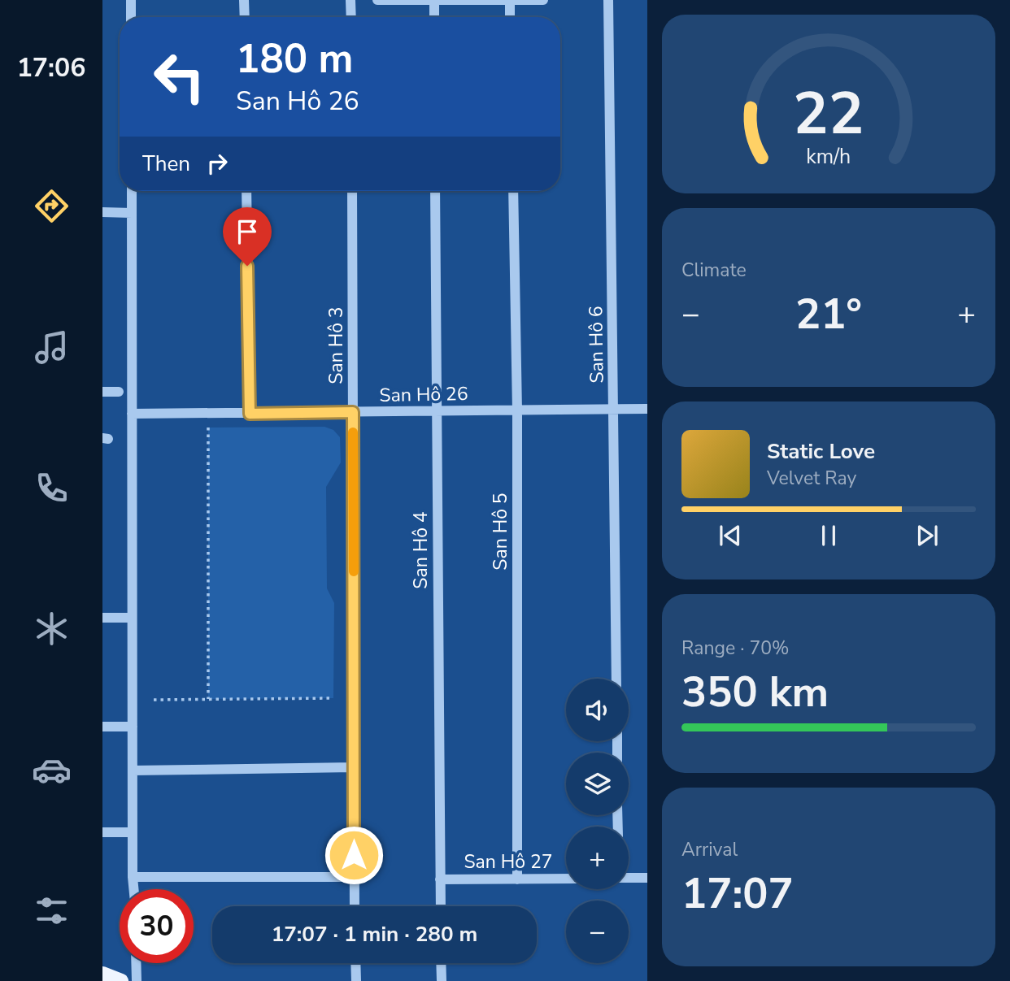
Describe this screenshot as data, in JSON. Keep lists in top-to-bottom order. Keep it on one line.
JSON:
{"streets":{"street":["San Hô 6","San Hô 3","San Hô 26","San Hô 5","San Hô 4","San Hô 27"]},"crossings":[["San Hô 6","San Hô 26"],["San Hô 3","San Hô 26"],["San Hô 26","San Hô 5"],["San Hô 26","San Hô 4"],["San Hô 5","San Hô 27"],["San Hô 4","San Hô 27"]],"page":{"tabs":"17:06","turn":["180 m","San Hô 26"],"then":"Then","tile":["Climate",["Range · 70%","350 km"],["Arrival","17:07"]],"heat":["−","21°","+"],"song":["Static Love","Velvet Ray"],"map_buttons":["+","−"],"limit":"30","trip":"17:07 · 1 min · 280 m","gauge":["22","km/h"]}}
